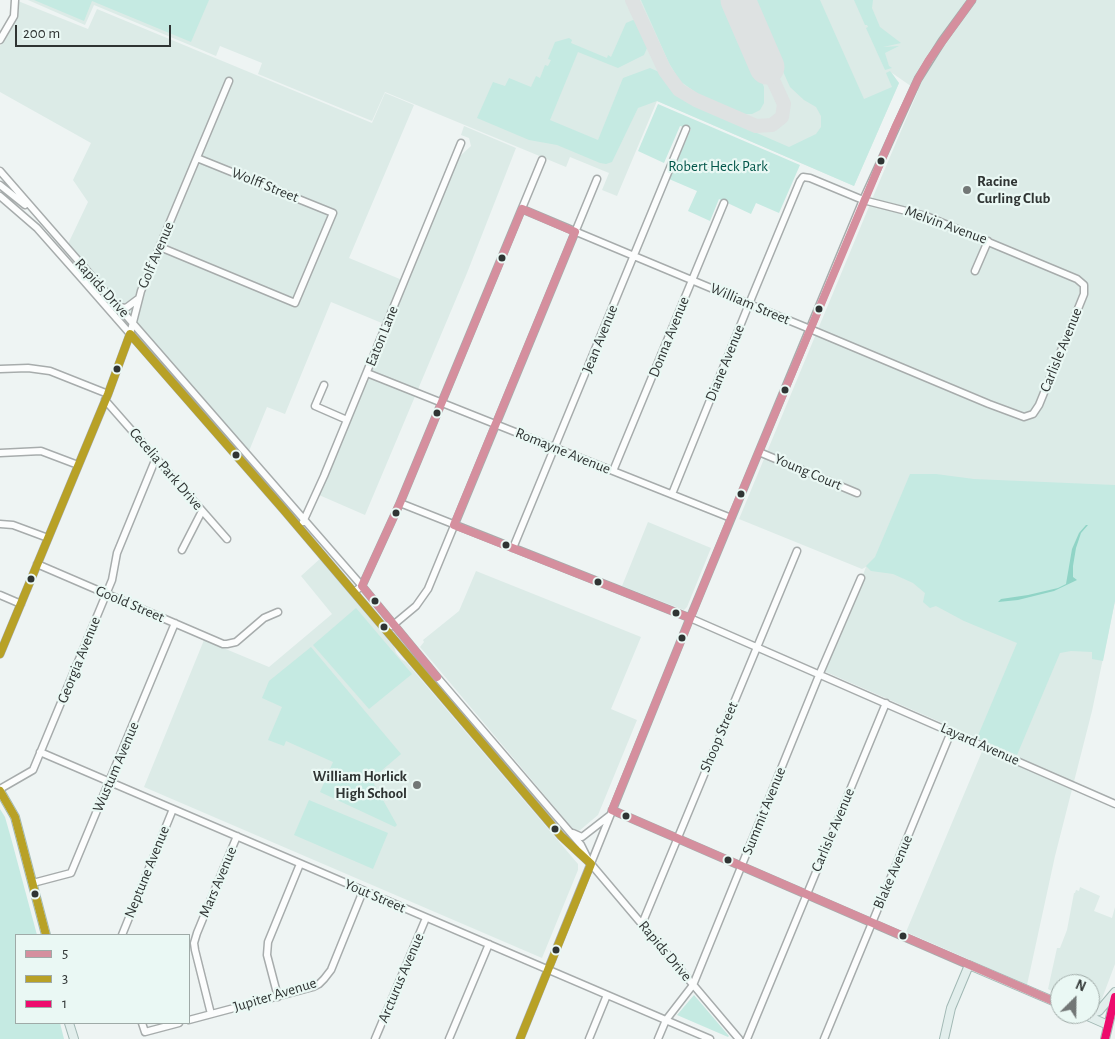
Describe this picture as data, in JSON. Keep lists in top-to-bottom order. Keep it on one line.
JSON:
{"streets":{"street":["Wolff Street","Melvin Avenue","Golf Avenue","Rapids Drive","William Street","Eaton Lane","Donna Avenue","Jean Avenue","Carlisle Avenue","Diane Avenue","Romayne Avenue","Cecelia Park Drive","Young Court","Goold Street","Georgia Avenue","Shoop Street","Layard Avenue","Wustum Avenue","Summit Avenue","Neptune Avenue","Blake Avenue","Mars Avenue","Yout Street","Arcturus Avenue","Jupiter Avenue"]},"crossings":[["Wolff Street","Golf Avenue"],["Melvin Avenue","Carlisle Avenue"],["Melvin Avenue","Diane Avenue"],["Golf Avenue","Rapids Drive"],["Golf Avenue","Cecelia Park Drive"],["Golf Avenue","Goold Street"],["Rapids Drive","Eaton Lane"],["Rapids Drive","Shoop Street"],["Rapids Drive","Summit Avenue"],["William Street","Donna Avenue"],["William Street","Jean Avenue"],["William Street","Carlisle Avenue"],["William Street","Diane Avenue"],["Eaton Lane","Romayne Avenue"],["Donna Avenue","Romayne Avenue"],["Jean Avenue","Romayne Avenue"],["Jean Avenue","Layard Avenue"],["Carlisle Avenue","Layard Avenue"],["Diane Avenue","Romayne Avenue"],["Cecelia Park Drive","Georgia Avenue"],["Goold Street","Georgia Avenue"],["Goold Street","Wustum Avenue"],["Georgia Avenue","Yout Street"],["Shoop Street","Layard Avenue"],["Layard Avenue","Summit Avenue"],["Layard Avenue","Blake Avenue"],["Wustum Avenue","Yout Street"],["Summit Avenue","Yout Street"],["Neptune Avenue","Yout Street"],["Mars Avenue","Yout Street"],["Mars Avenue","Jupiter Avenue"],["Yout Street","Arcturus Avenue"],["Yout Street","Jupiter Avenue"]],"parks":["Robert Heck Park"],"places":["Racine Curling Club","William Horlick High School"],"lines":["transit line 5","transit line 3","transit line 1"],"legend":["5","3","1"],"scale_bar":"200 m","north":"top right"}
